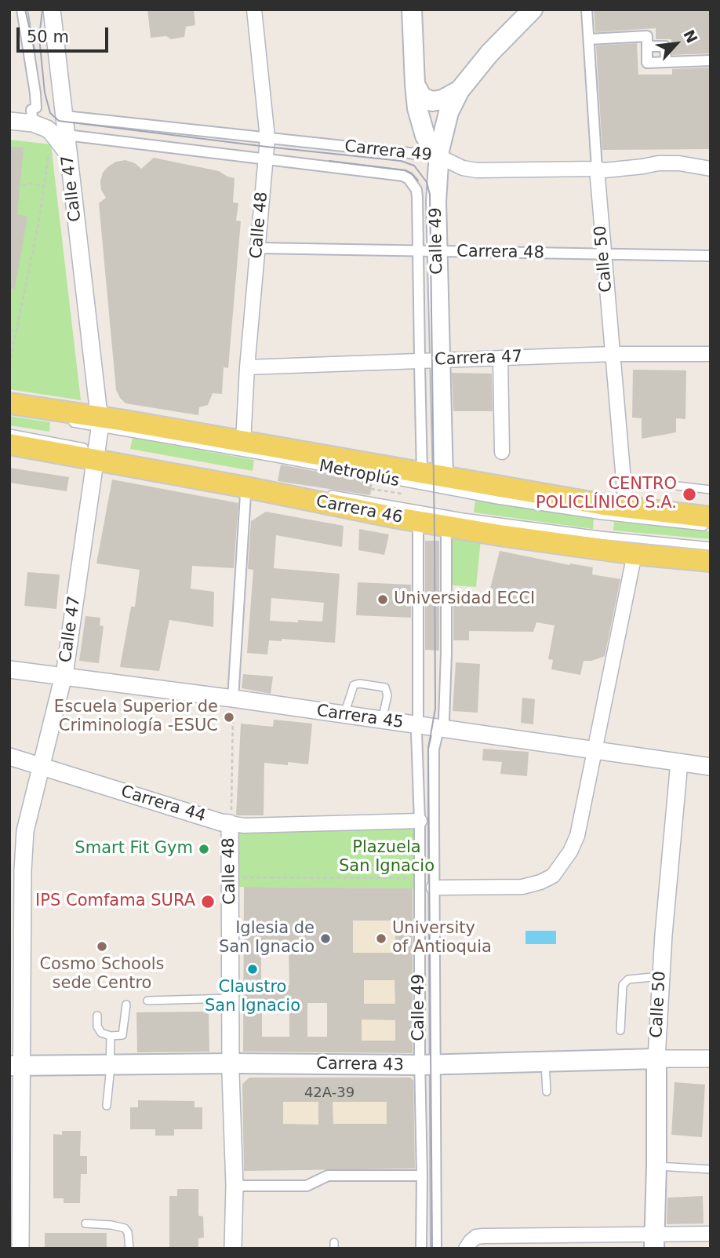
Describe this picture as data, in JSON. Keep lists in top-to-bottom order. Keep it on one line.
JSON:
{"streets":{"main road":["Calle 49","Calle 50","Carrera 46","Carrera 43"],"street":["Carrera 49","Calle 47","Calle 48","Carrera 48","Carrera 47","Carrera 45","Carrera 44"],"lane":["Metroplús"]},"crossings":[["Carrera 49","Calle 47"],["Carrera 49","Calle 48"],["Carrera 49","Calle 49"],["Carrera 49","Calle 50"],["Calle 47","Metroplús"],["Calle 47","Carrera 46"],["Calle 47","Carrera 45"],["Calle 47","Carrera 44"],["Calle 47","Carrera 43"],["Calle 48","Carrera 48"],["Calle 48","Carrera 47"],["Calle 48","Carrera 45"],["Calle 48","Carrera 44"],["Calle 48","Carrera 43"],["Calle 49","Carrera 48"],["Calle 49","Carrera 47"],["Calle 49","Carrera 44"],["Calle 49","Carrera 43"],["Carrera 48","Calle 50"],["Calle 50","Carrera 47"],["Calle 50","Carrera 45"],["Calle 50","Carrera 43"]],"parks":["Plazuela San Ignacio"],"places":["CENTRO POLICLÍNICO S.A.","Universidad ECCI","Escuela Superior de Criminología -ESUC","Smart Fit Gym","IPS Comfama SURA","Iglesia de San Ignacio","University of Antioquia","Cosmo Schools sede Centro","Claustro San Ignacio"],"house_numbers":["42A-39"],"scale_bar":"50 m","north":"top right"}
